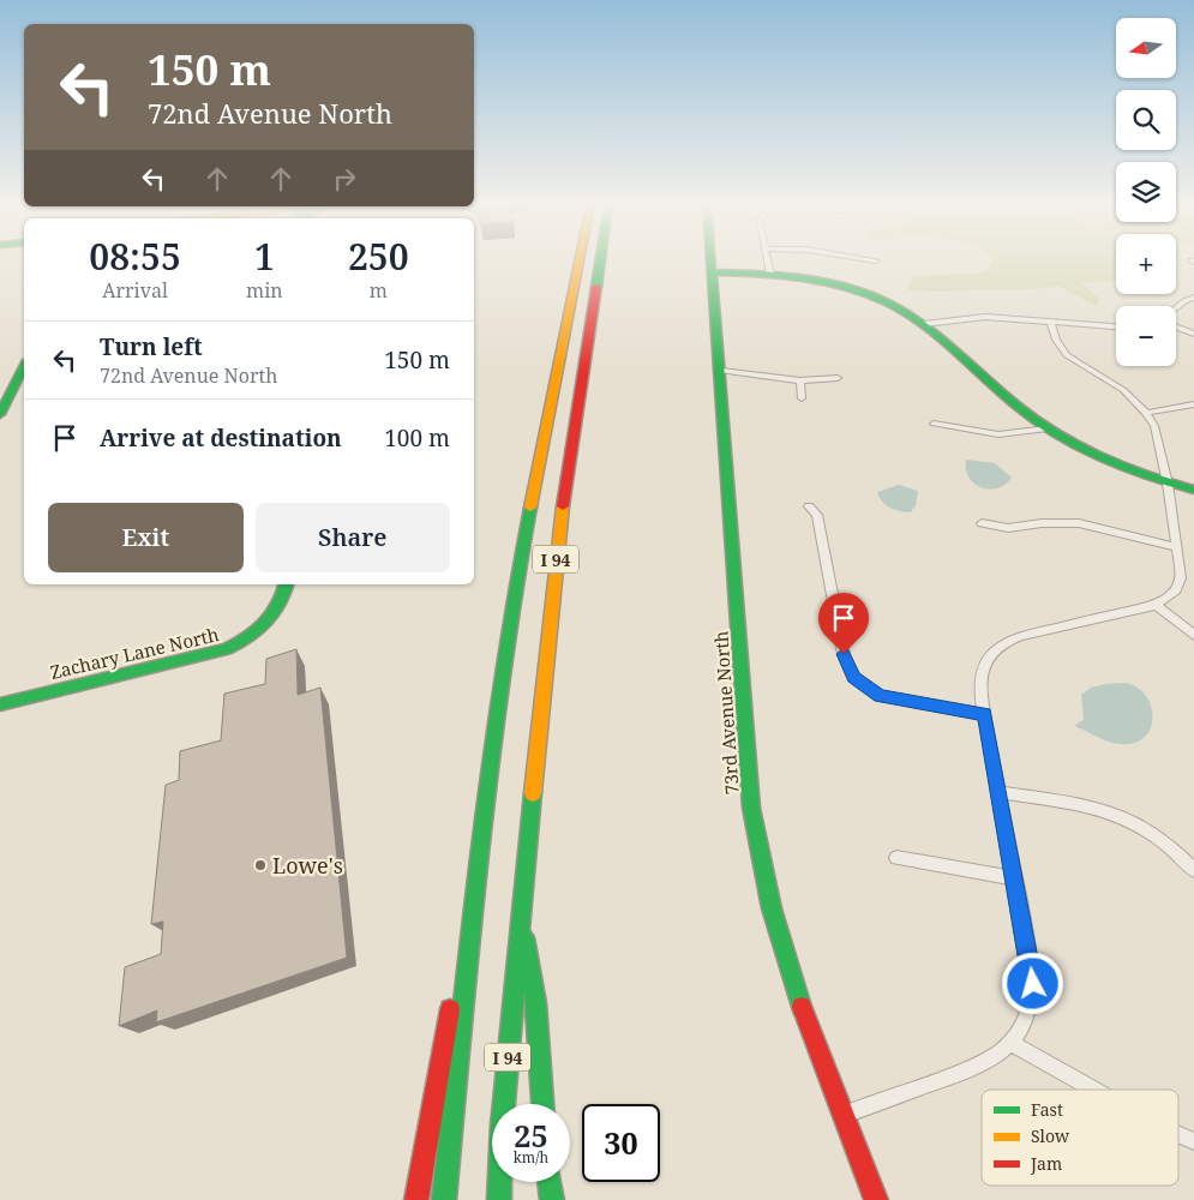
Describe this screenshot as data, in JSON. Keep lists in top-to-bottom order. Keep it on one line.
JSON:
{"streets":{"main road":["I 94","Zachary Lane North","73rd Avenue North"]},"places":["Lowe's"],"legend":["Fast","Slow","Jam"],"north":"left","page":{"map_buttons":["+","−"],"turn":["150 m","72nd Avenue North"],"eta":["08:55","Arrival","1","min","250","m"],"list":[{"name":"Turn left","note":"72nd Avenue North","value":"150 m"},{"name":"Arrive at destination","value":"100 m"}],"buttons":["Exit","Share"],"speed":"25 km/h","limit":"30"}}
